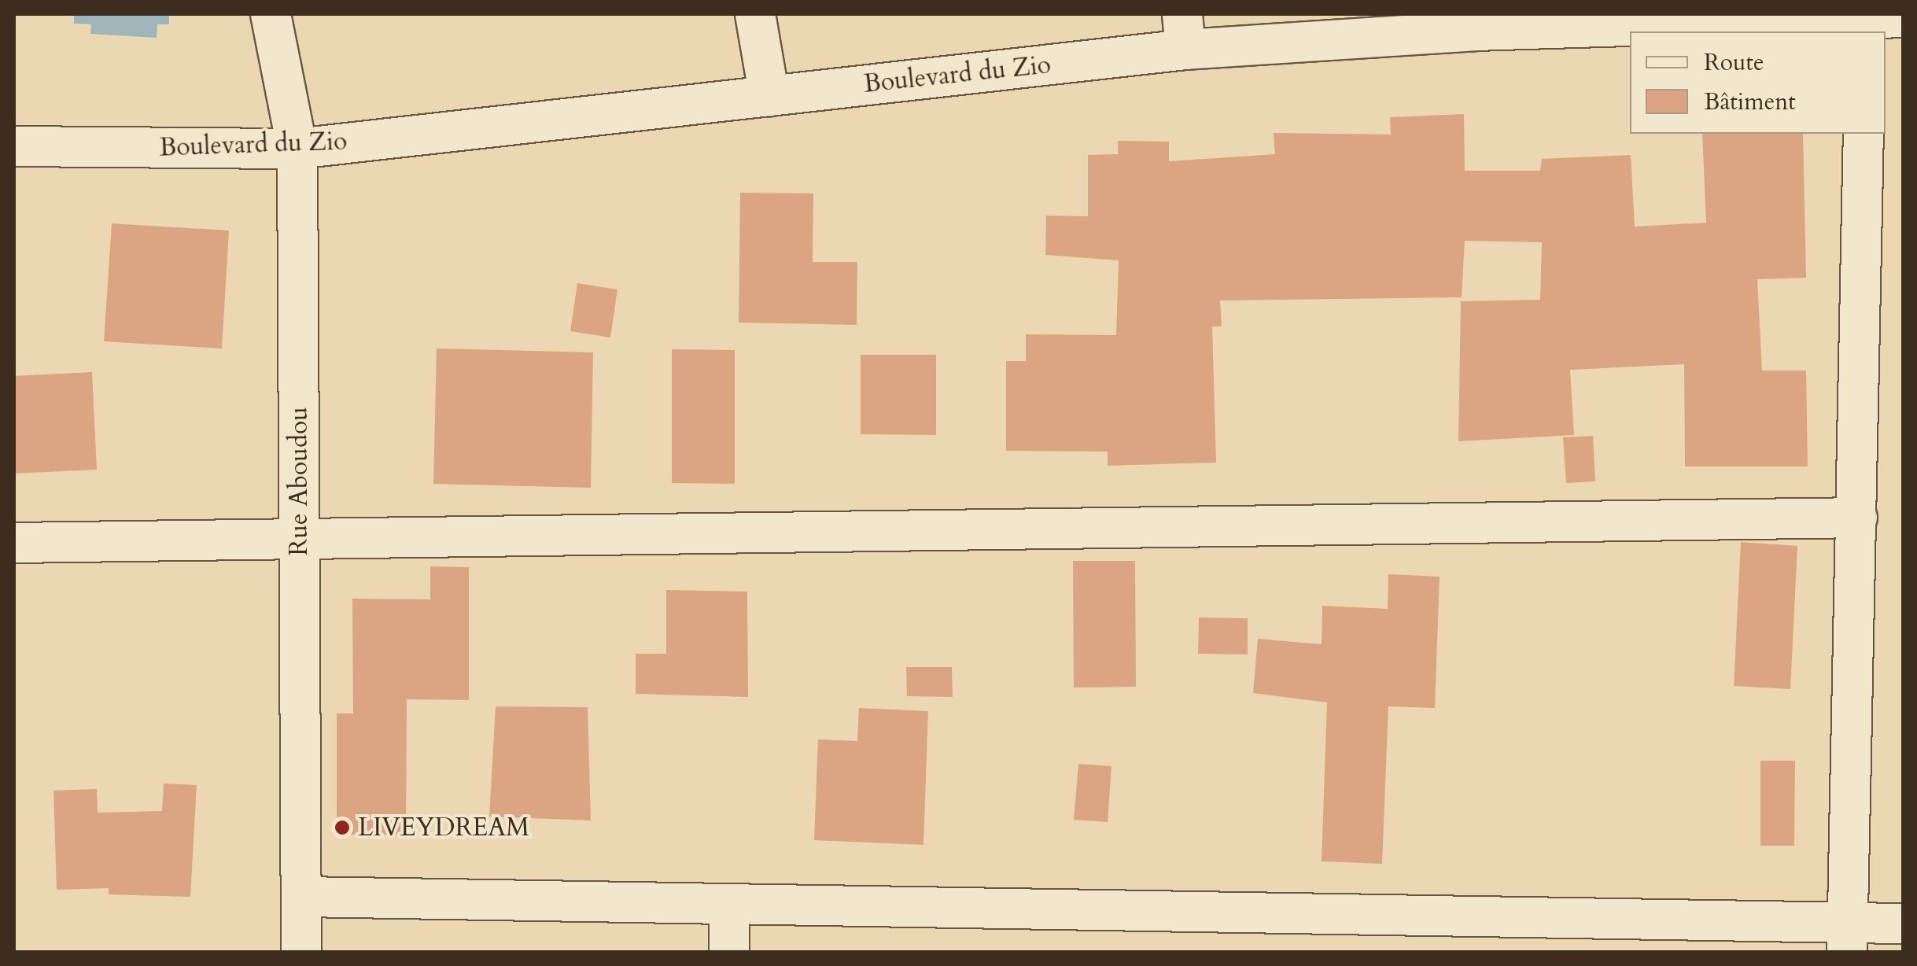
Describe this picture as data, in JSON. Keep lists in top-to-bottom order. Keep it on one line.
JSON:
{"streets":{"street":["Boulevard du Zio","Rue Aboudou"]},"crossings":[["Boulevard du Zio","Rue Aboudou"]],"places":["LIVEYDREAM"],"legend":["Route","Bâtiment"]}
